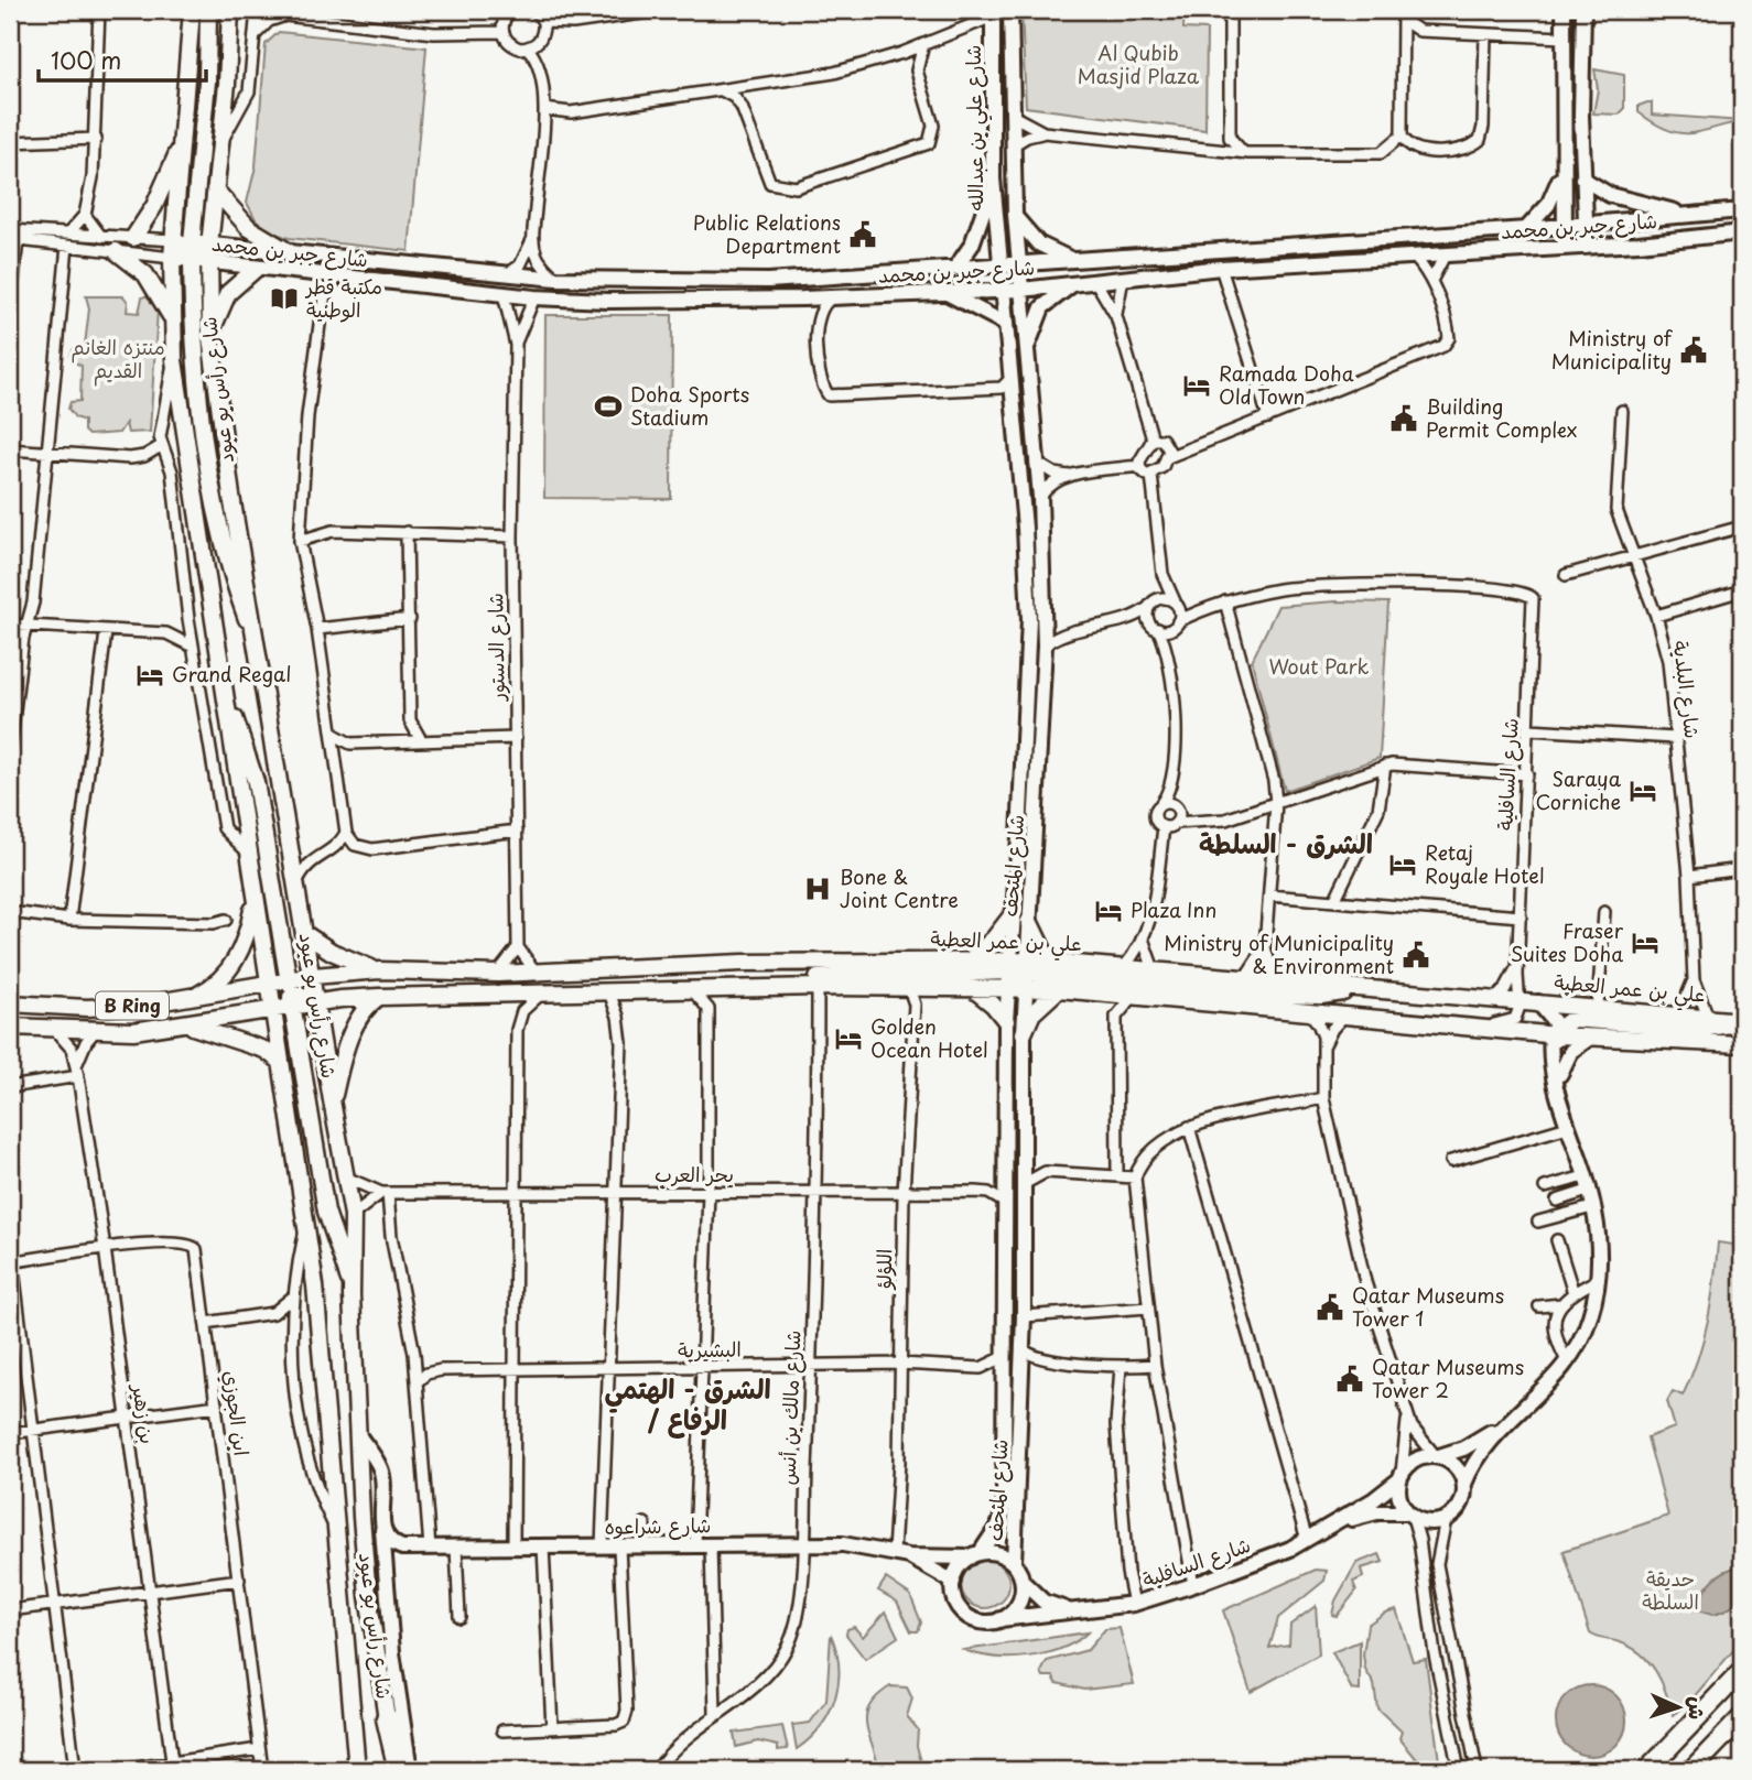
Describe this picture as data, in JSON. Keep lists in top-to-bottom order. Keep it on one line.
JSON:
{"streets":{"highway":["شارع رأس بو عبود"],"main road":["علي بن عمر العطية","B Ring"],"street":["شارع علي بن عبدالله","شارع جبر بن محمد","شارع الدستور","شارع البلدية","شارع السافلية","شارع المتحف","بحر العرب","اللؤلؤ","البشيرية","شارع مالك بن أنس","ابن الجوزي","بن زهير","شارع شراعوه"]},"crossings":[["شارع علي بن عبدالله","شارع جبر بن محمد"],["شارع علي بن عبدالله","شارع المتحف"],["شارع جبر بن محمد","شارع رأس بو عبود"],["شارع جبر بن محمد","شارع الدستور"],["شارع جبر بن محمد","شارع المتحف"],["شارع رأس بو عبود","علي بن عمر العطية"],["شارع رأس بو عبود","B Ring"],["شارع رأس بو عبود","بحر العرب"],["شارع البلدية","علي بن عمر العطية"],["شارع السافلية","شارع المتحف"],["شارع السافلية","علي بن عمر العطية"],["شارع السافلية","شارع شراعوه"],["شارع المتحف","علي بن عمر العطية"],["شارع المتحف","بحر العرب"],["شارع المتحف","البشيرية"],["شارع المتحف","شارع شراعوه"],["علي بن عمر العطية","B Ring"],["علي بن عمر العطية","اللؤلؤ"],["علي بن عمر العطية","شارع مالك بن أنس"],["B Ring","بن زهير"],["بحر العرب","اللؤلؤ"],["بحر العرب","شارع مالك بن أنس"],["اللؤلؤ","البشيرية"],["اللؤلؤ","شارع شراعوه"],["البشيرية","شارع مالك بن أنس"],["شارع مالك بن أنس","شارع شراعوه"],["ابن الجوزي","بن زهير"]],"districts":["الشرق - السلطة","الشرق - الهتمي / الرفاع"],"parks":["Al Qubib Masjid Plaza","منتزه الغانم القديم","Wout Park","حديقة السلطة"],"places":{"public building":["Public Relations Department","Ministry of Municipality","Building Permit Complex","Ministry of Municipality & Environment","Qatar Museums Tower 1","Qatar Museums Tower 2"],"library":["مكتبة قطر الوطنية"],"hotel":["Ramada Doha Old Town","Grand Regal","Saraya Corniche","Retaj Royale Hotel","Plaza Inn","Fraser Suites Doha","Golden Ocean Hotel"],"sports":["Doha Sports Stadium"],"hospital":["Bone & Joint Centre"]},"scale_bar":"100 m","north":"right"}
